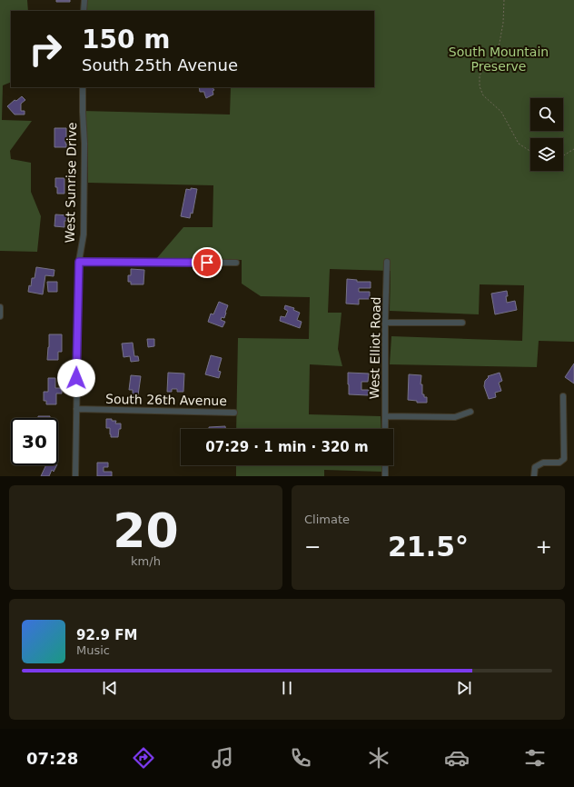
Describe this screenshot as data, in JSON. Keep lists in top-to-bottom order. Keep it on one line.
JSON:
{"streets":{"street":["West Sunrise Drive","West Elliot Road","South 26th Avenue"]},"crossings":[["West Sunrise Drive","South 26th Avenue"]],"parks":["South Mountain Preserve"],"page":{"turn":["150 m","South 25th Avenue"],"limit":"30","trip":"07:29 · 1 min · 320 m","tile":[["20","km/h"],"Climate"],"heat":["−","21.5°","+"],"song":["92.9 FM","Music"],"tabs":"07:28"}}
